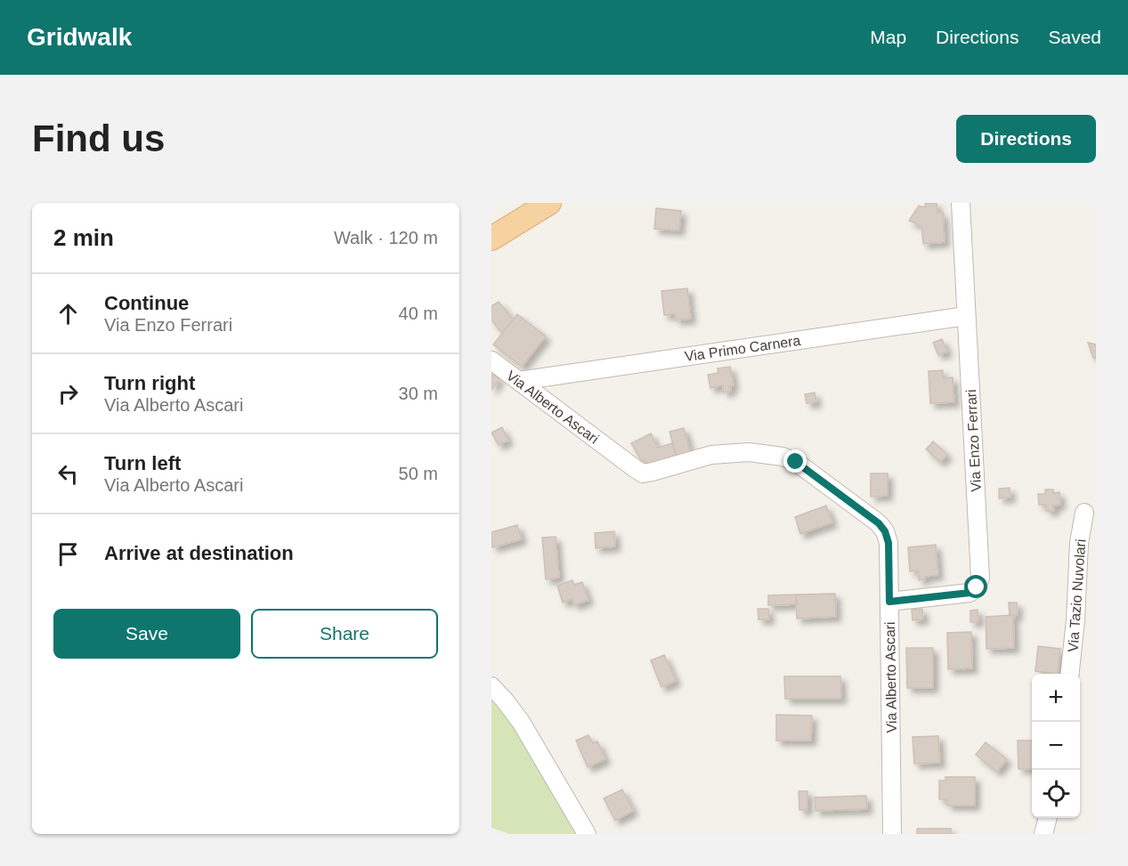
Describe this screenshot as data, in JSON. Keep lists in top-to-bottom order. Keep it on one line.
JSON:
{"streets":{"street":["Via Primo Carnera","Via Alberto Ascari","Via Enzo Ferrari","Via Tazio Nuvolari"]},"crossings":[["Via Primo Carnera","Via Alberto Ascari"],["Via Primo Carnera","Via Enzo Ferrari"],["Via Alberto Ascari","Via Enzo Ferrari"]],"page":{"header":"Gridwalk","nav":["Map","Directions","Saved"],"buttons":["Directions",["Save","Share"]],"title":"Find us","heading":["2 min","Walk · 120 m"],"list":[["Continue","Via Enzo Ferrari","40 m"],["Turn right","Via Alberto Ascari","30 m"],["Turn left","Via Alberto Ascari","50 m"],"Arrive at destination"],"map_buttons":["+","−"]}}
